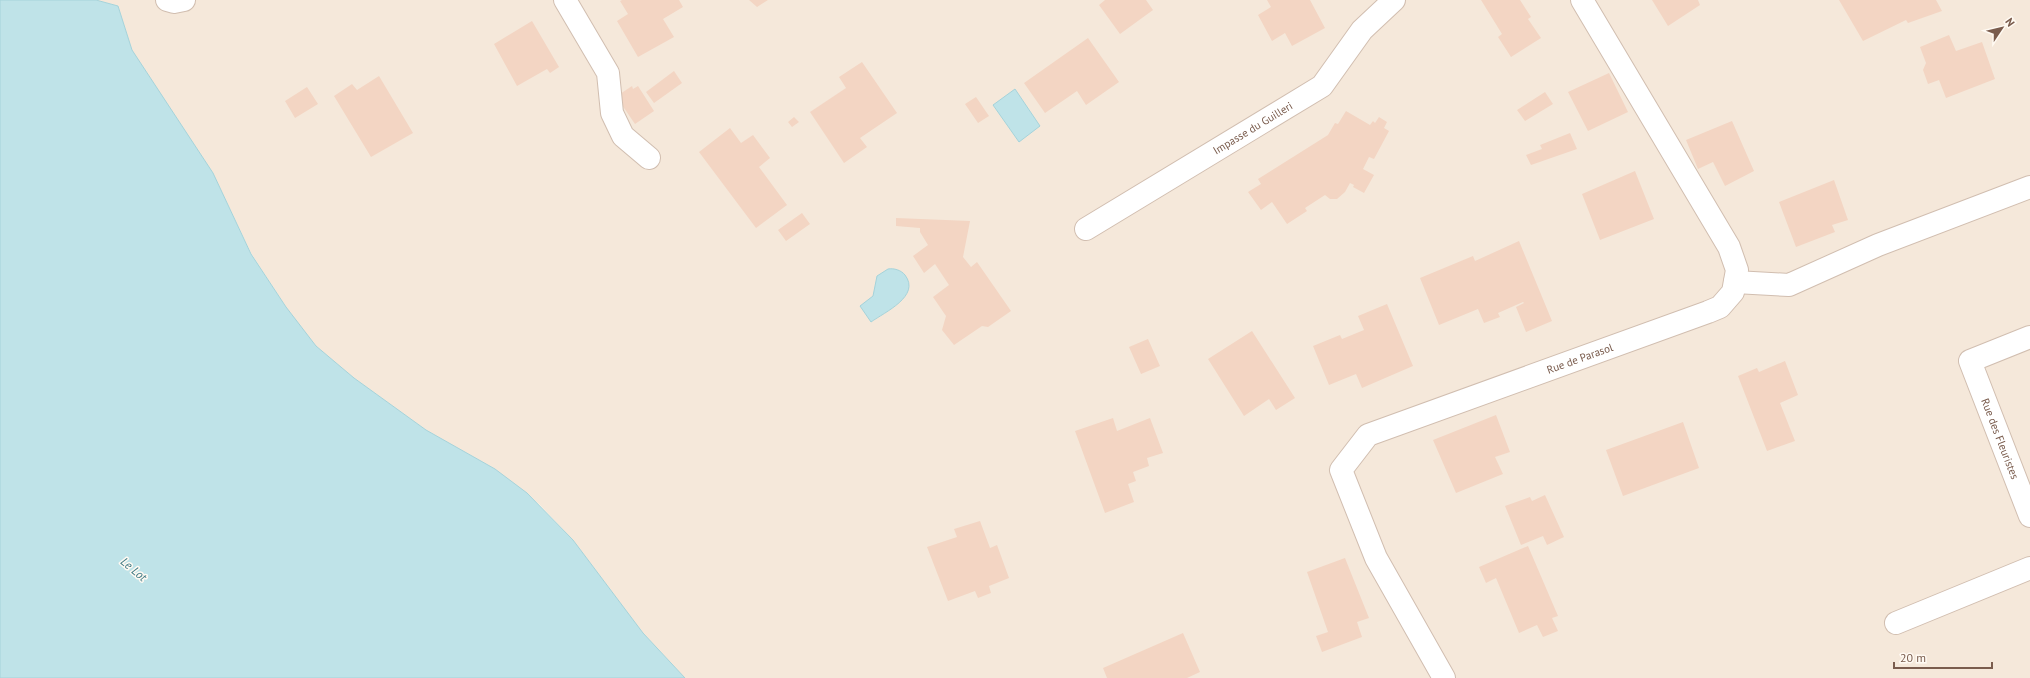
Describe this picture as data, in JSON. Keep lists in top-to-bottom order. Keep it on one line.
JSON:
{"streets":{"street":["Impasse du Guilleri","Rue de Parasol","Rue des Fleuristes"]},"water":["Le Lot"],"scale_bar":"20 m","north":"top right"}
